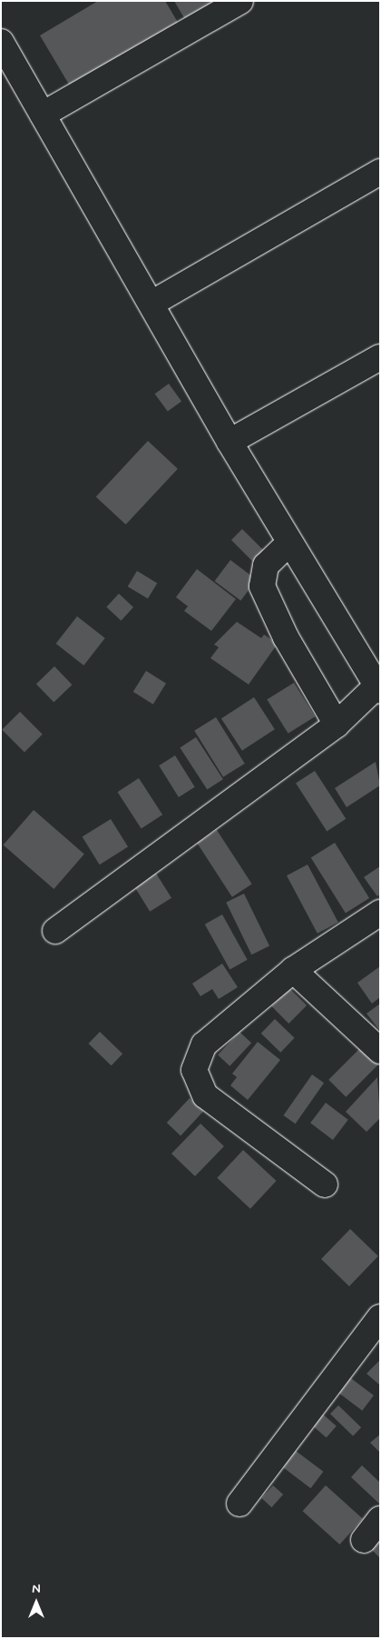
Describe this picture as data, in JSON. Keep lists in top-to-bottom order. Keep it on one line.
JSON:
{"north":"top"}
